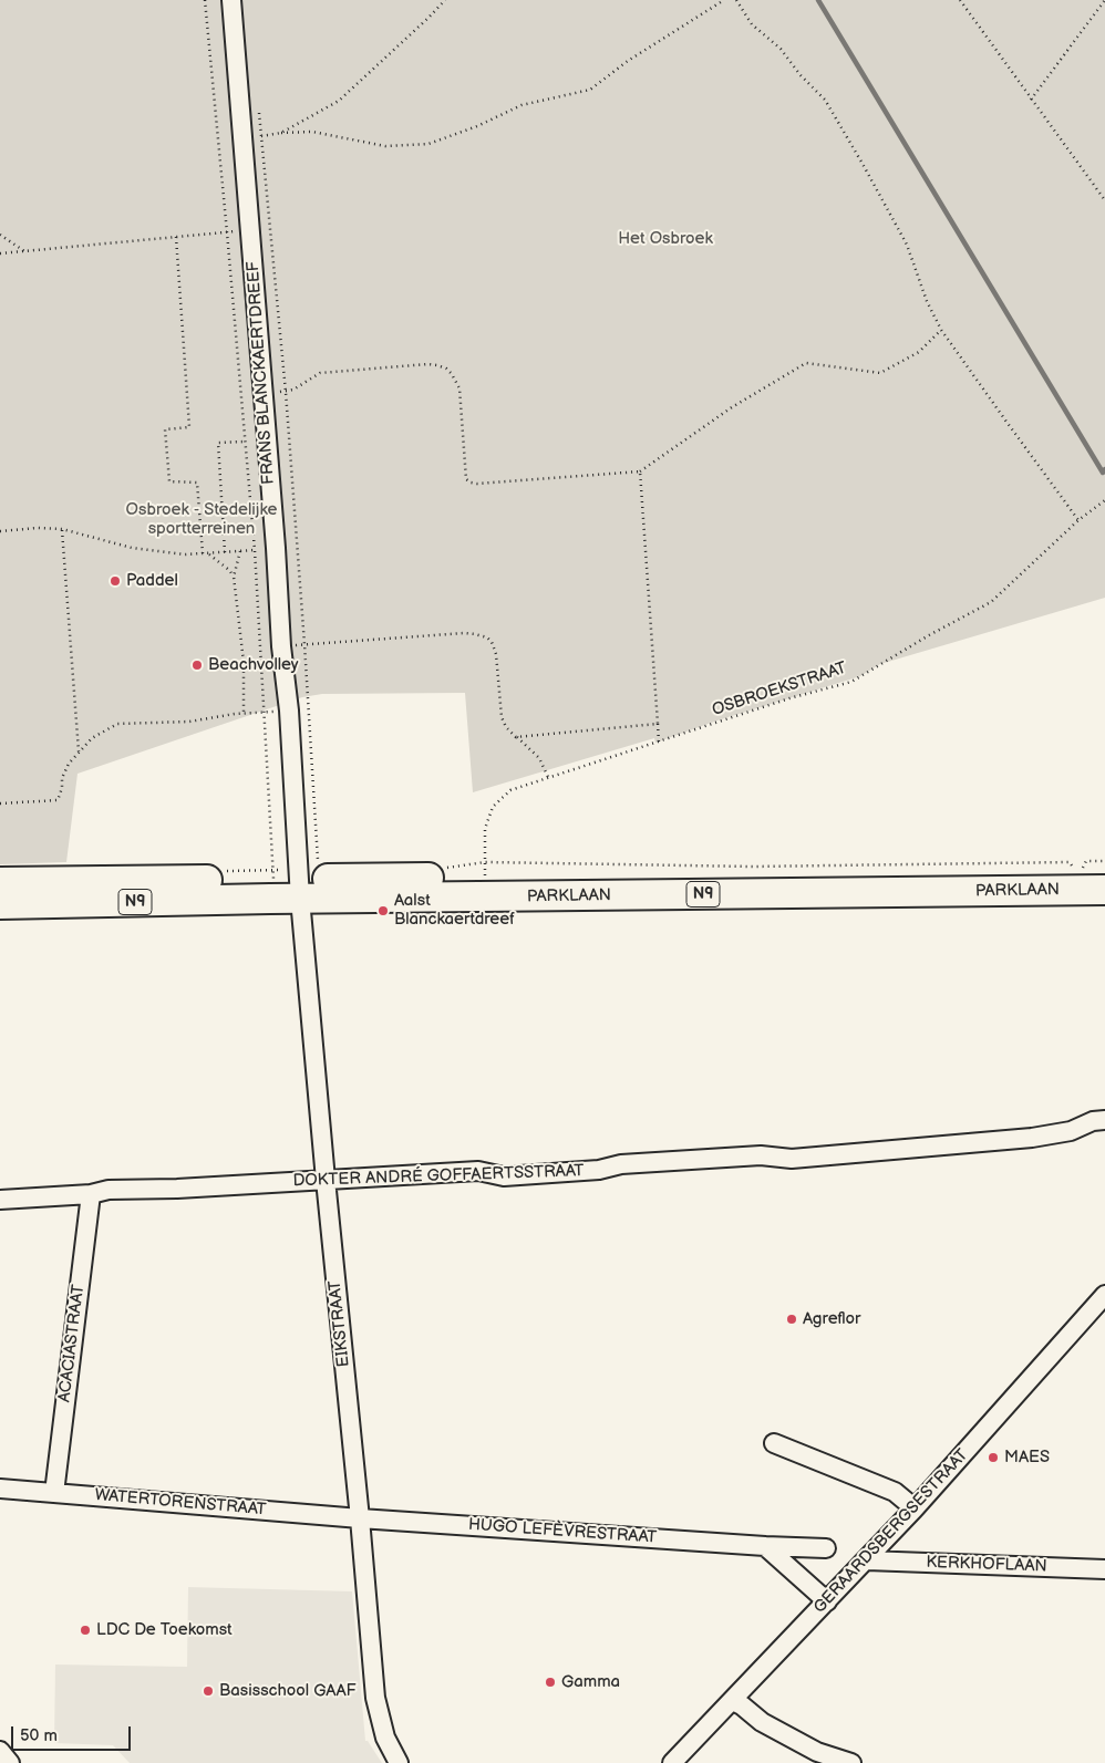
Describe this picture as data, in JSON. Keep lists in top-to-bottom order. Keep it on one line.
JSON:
{"streets":{"main road":["PARKLAAN","N9"],"street":["FRANS BLANCKAERTDREEF","DOKTER ANDRÉ GOFFAERTSSTRAAT","EIKSTRAAT","ACACIASTRAAT","WATERTORENSTRAAT","HUGO LEFÈVRESTRAAT","GERAARDSBERGSESTRAAT","KERKHOFLAAN"],"path":["OSBROEKSTRAAT"]},"crossings":[["FRANS BLANCKAERTDREEF","PARKLAAN"],["FRANS BLANCKAERTDREEF","EIKSTRAAT"],["OSBROEKSTRAAT","PARKLAAN"],["PARKLAAN","EIKSTRAAT"],["DOKTER ANDRÉ GOFFAERTSSTRAAT","EIKSTRAAT"],["DOKTER ANDRÉ GOFFAERTSSTRAAT","ACACIASTRAAT"],["EIKSTRAAT","WATERTORENSTRAAT"],["EIKSTRAAT","HUGO LEFÈVRESTRAAT"],["ACACIASTRAAT","WATERTORENSTRAAT"],["WATERTORENSTRAAT","HUGO LEFÈVRESTRAAT"],["GERAARDSBERGSESTRAAT","KERKHOFLAAN"]],"parks":["Het Osbroek","Osbroek - Stedelijke sportterreinen"],"places":["Paddel","Beachvolley","Aalst Blanckaertdreef","Agreflor","MAES","LDC De Toekomst","Gamma","Basisschool GAAF"],"scale_bar":"50 m"}
